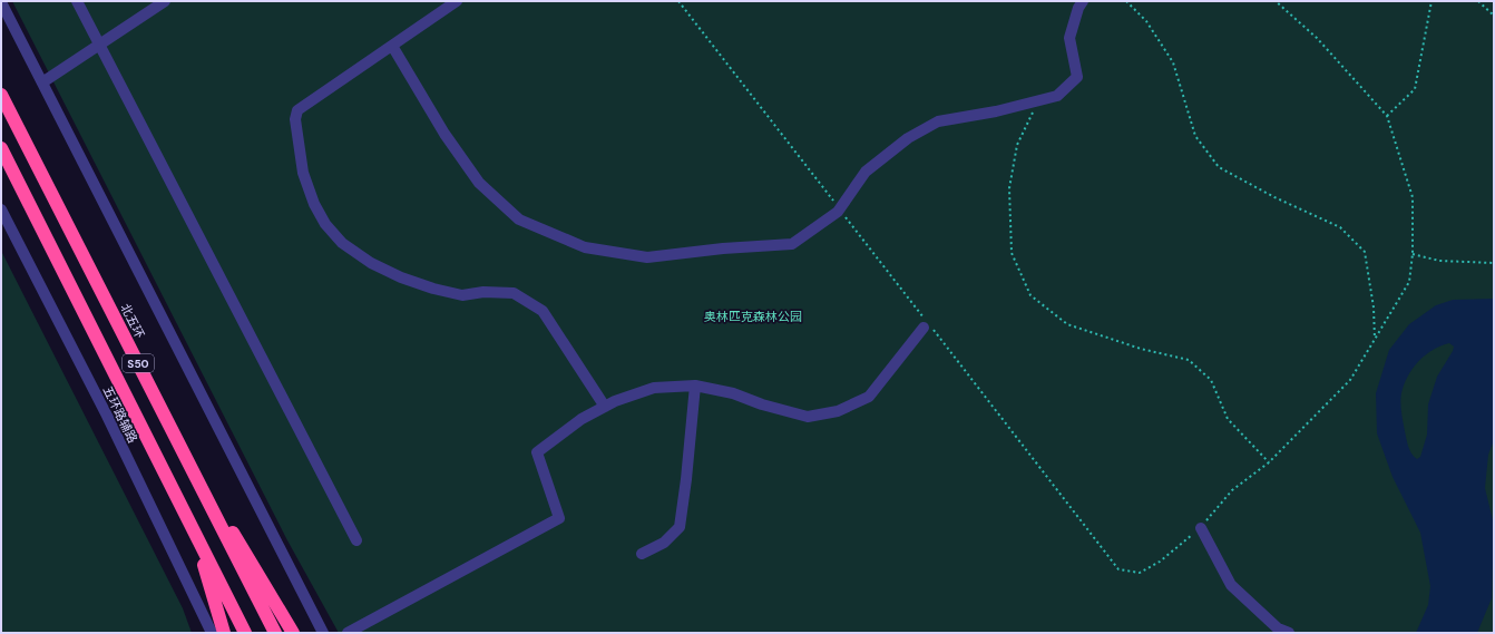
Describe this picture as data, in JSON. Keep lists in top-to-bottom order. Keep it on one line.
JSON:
{"streets":{"highway":["北五环","S50"],"street":["五环路辅路"]},"parks":["奥林匹克森林公园"]}
